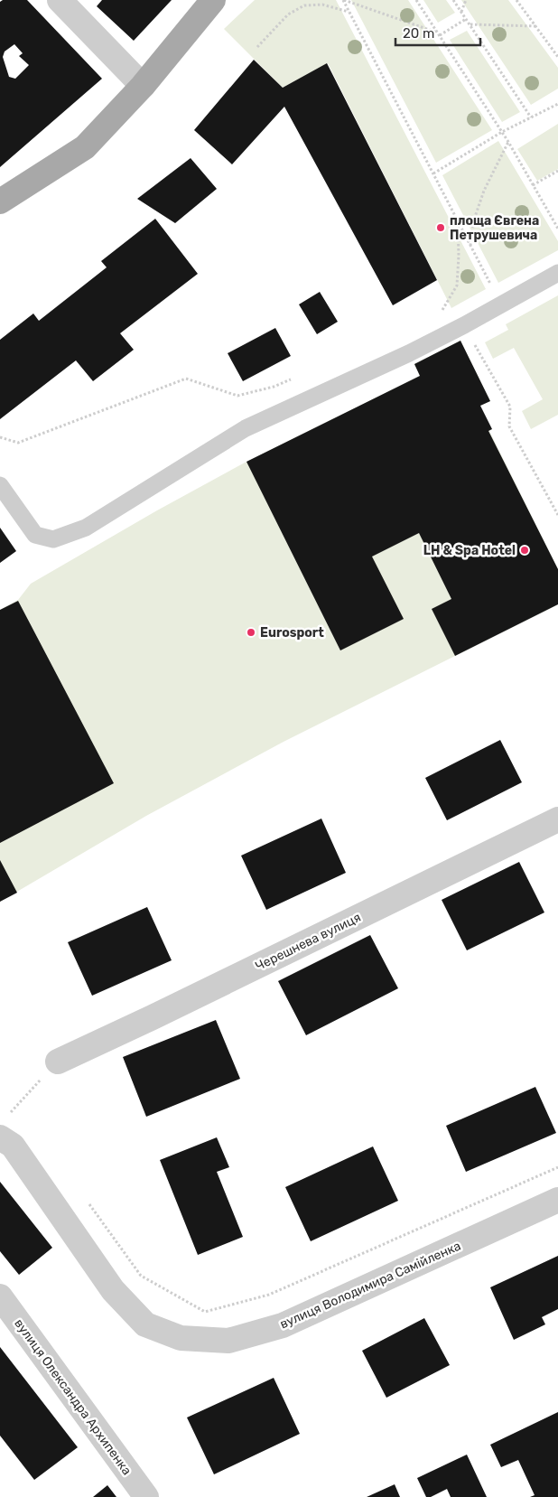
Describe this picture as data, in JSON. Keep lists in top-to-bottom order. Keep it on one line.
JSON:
{"streets":{"street":["Черешнева вулиця","вулиця Володимира Самійленка","вулиця Олександра Архипенка"]},"places":["площа Євгена Петрушевича","LH & Spa Hotel","Eurosport"],"scale_bar":"20 m"}
